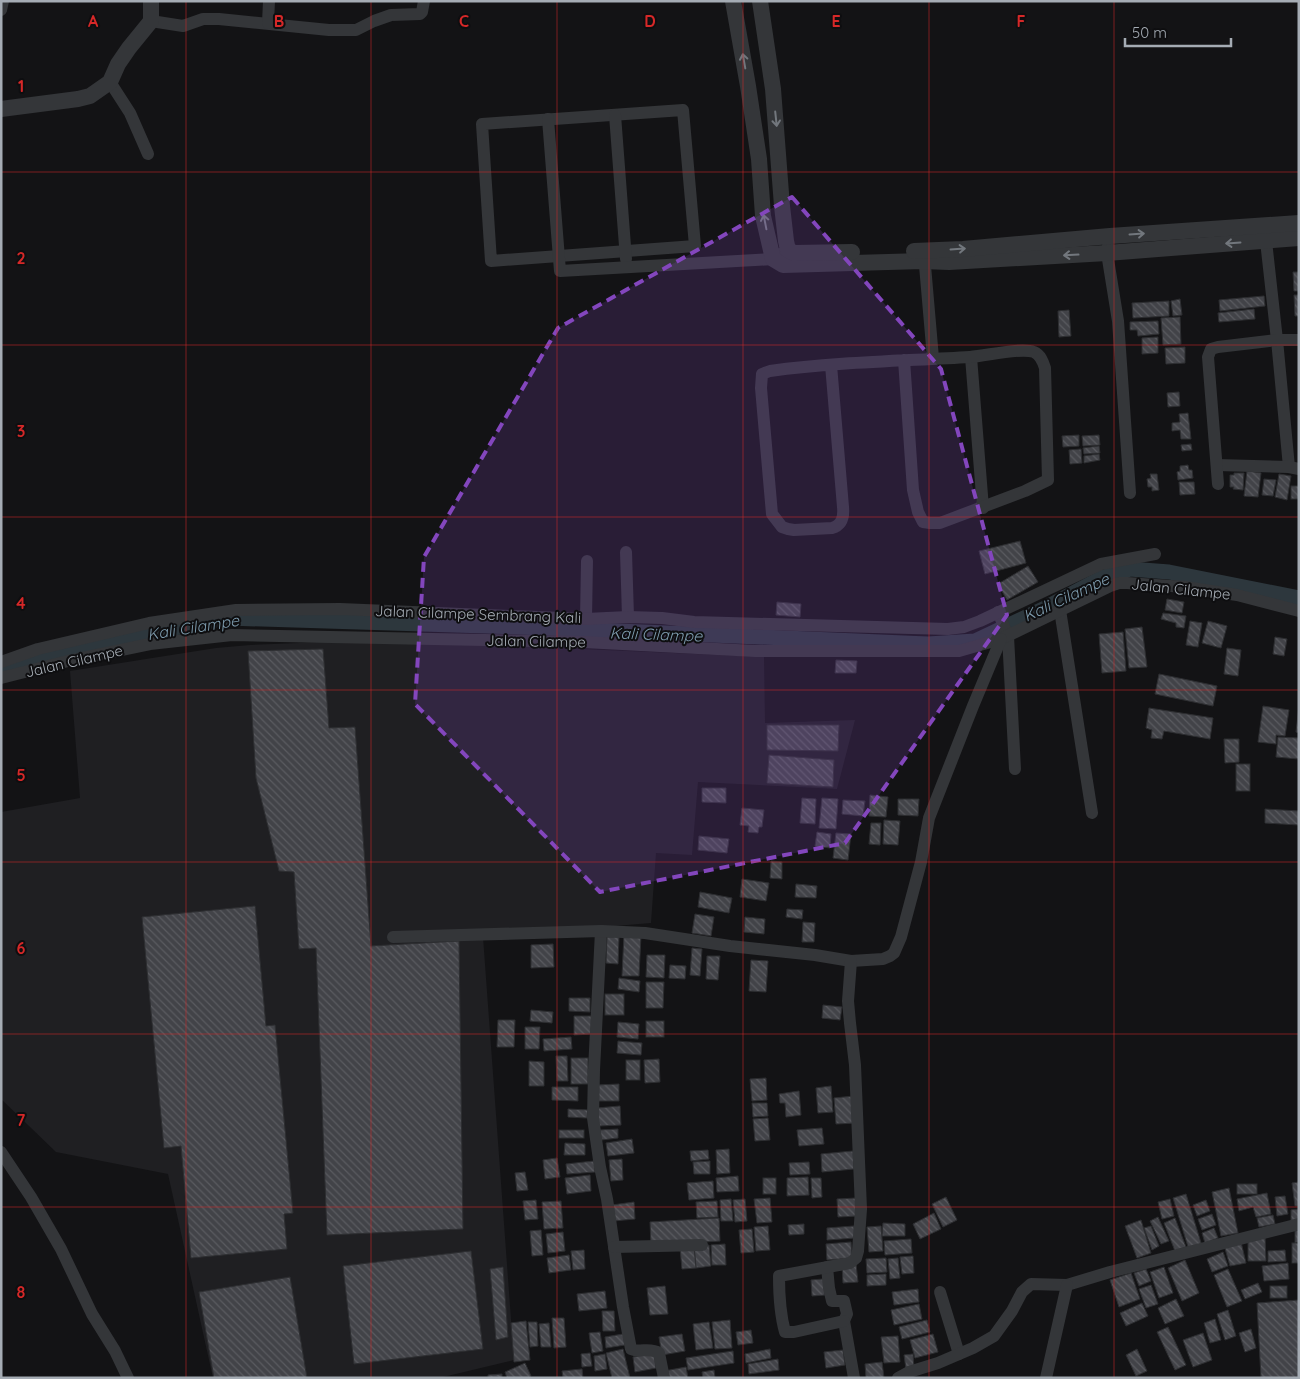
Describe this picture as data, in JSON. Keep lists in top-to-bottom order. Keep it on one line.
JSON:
{"streets":{"street":["Jalan Cilampe","Jalan Cilampe Sembrang Kali"]},"water":["Kali Cilampe"],"scale_bar":"50 m","grid":{"columns":["A","B","C","D","E","F"],"rows":["1","2","3","4","5","6","7","8"]}}
